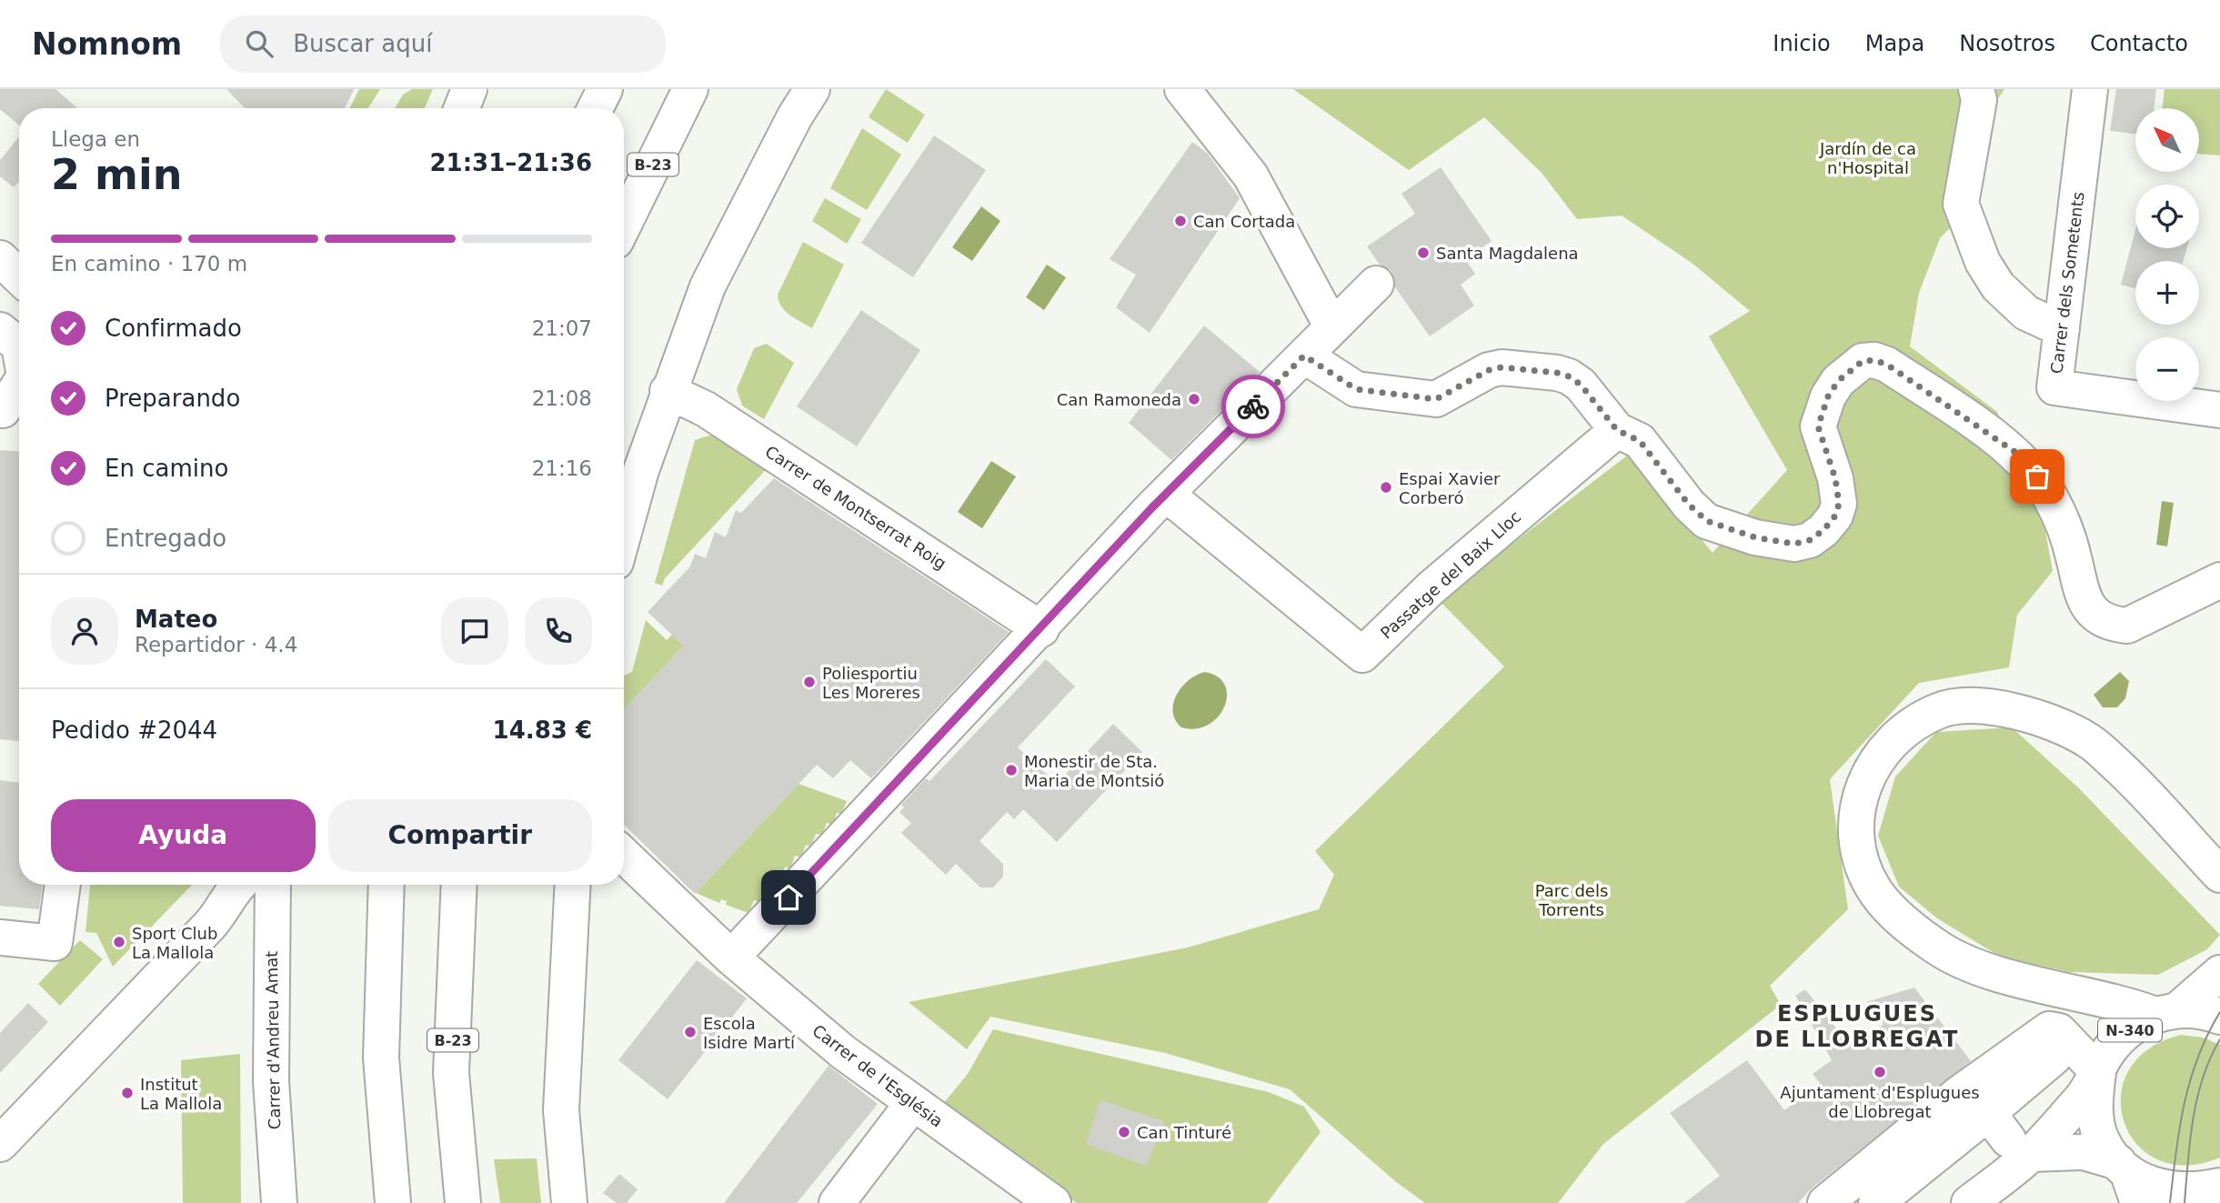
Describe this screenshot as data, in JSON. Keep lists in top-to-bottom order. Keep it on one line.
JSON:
{"streets":{"main road":["B-23","Carrer dels Sometents","Carrer de Montserrat Roig","Passatge del Baix Lloc","N-340","Carrer d'Andreu Amat","Carrer de l'Església"]},"districts":["ESPLUGUES DE LLOBREGAT"],"parks":["Jardín de ca n'Hospital","Parc dels Torrents"],"places":["Can Cortada","Santa Magdalena","Can Ramoneda","Espai Xavier Corberó","Poliesportiu Les Moreres","Monestir de Sta. Maria de Montsió","Sport Club La Mallola","Escola Isidre Martí","Ajuntament d'Esplugues de Llobregat","Institut La Mallola","Can Tinturé"],"north":"top left","page":{"header":"Nomnom","search":"Buscar aquí","nav":["Inicio","Mapa","Nosotros","Contacto"],"map_buttons":["+","−"],"heading":["2 min","Llega en","21:31–21:36"],"panel":["Mateo","Repartidor · 4.4","Pedido #2044","14.83 €"],"bar":"En camino · 170 m","list":[["Confirmado","21:07"],["Preparando","21:08"],["En camino","21:16"],"Entregado"],"buttons":["Ayuda","Compartir"]}}
